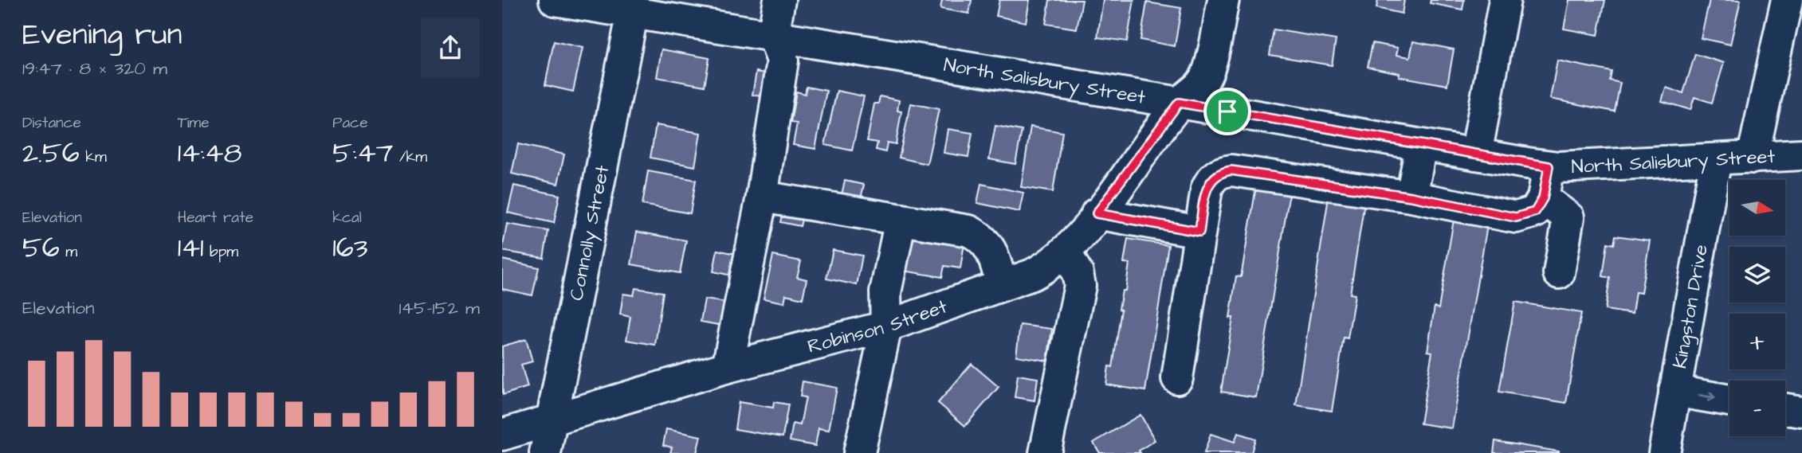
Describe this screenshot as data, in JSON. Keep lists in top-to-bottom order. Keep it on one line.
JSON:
{"streets":{"street":["North Salisbury Street","Connolly Street","Kingston Drive","Robinson Street"]},"crossings":[["North Salisbury Street","Connolly Street"],["North Salisbury Street","Kingston Drive"],["North Salisbury Street","Robinson Street"],["Connolly Street","Robinson Street"]],"north":"right","page":{"heading":["Evening run","19:47 · 8 × 320 m"],"stats":[["Distance","2.56 km"],["Time","14:48"],["Pace","5:47 /km"],["Elevation","56 m"],["Heart rate","141 bpm"],["kcal","163"]],"map_buttons":["+","−"],"chart":["Elevation","145–152 m"]}}
